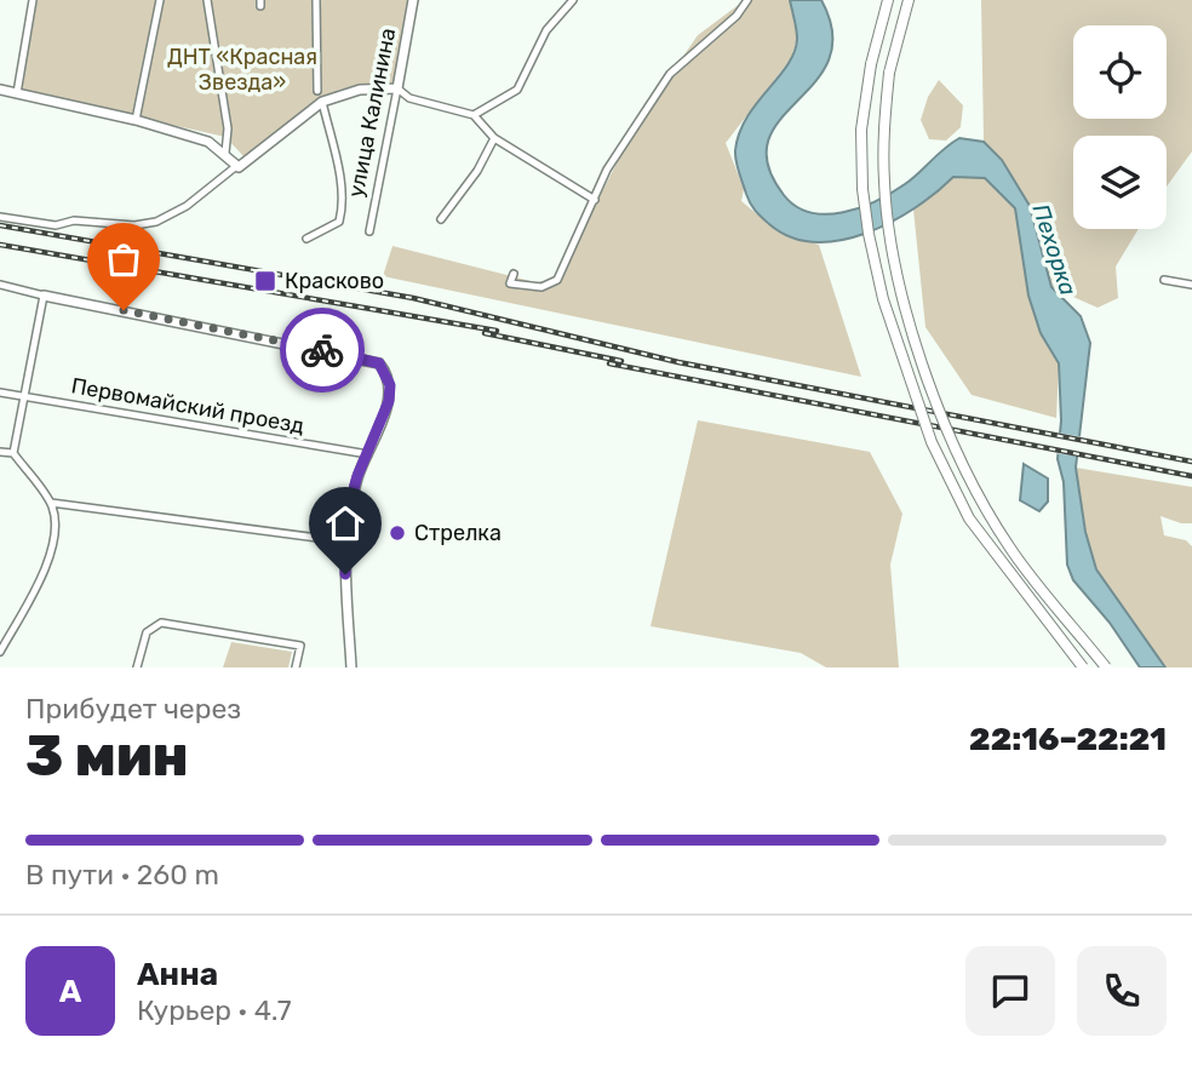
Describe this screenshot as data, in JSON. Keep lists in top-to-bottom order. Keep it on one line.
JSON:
{"streets":{"street":["улица Калинина","Первомайский проезд"]},"water":["Пехорка"],"parks":["ДНТ «Красная Звезда»"],"places":{"transit":["Красково"],"other":["Стрелка"]},"page":{"heading":["3 мин","Прибудет через","22:16–22:21"],"panel":["Анна","Курьер · 4.7"],"bar":"В пути · 260 m","round":"А"}}
